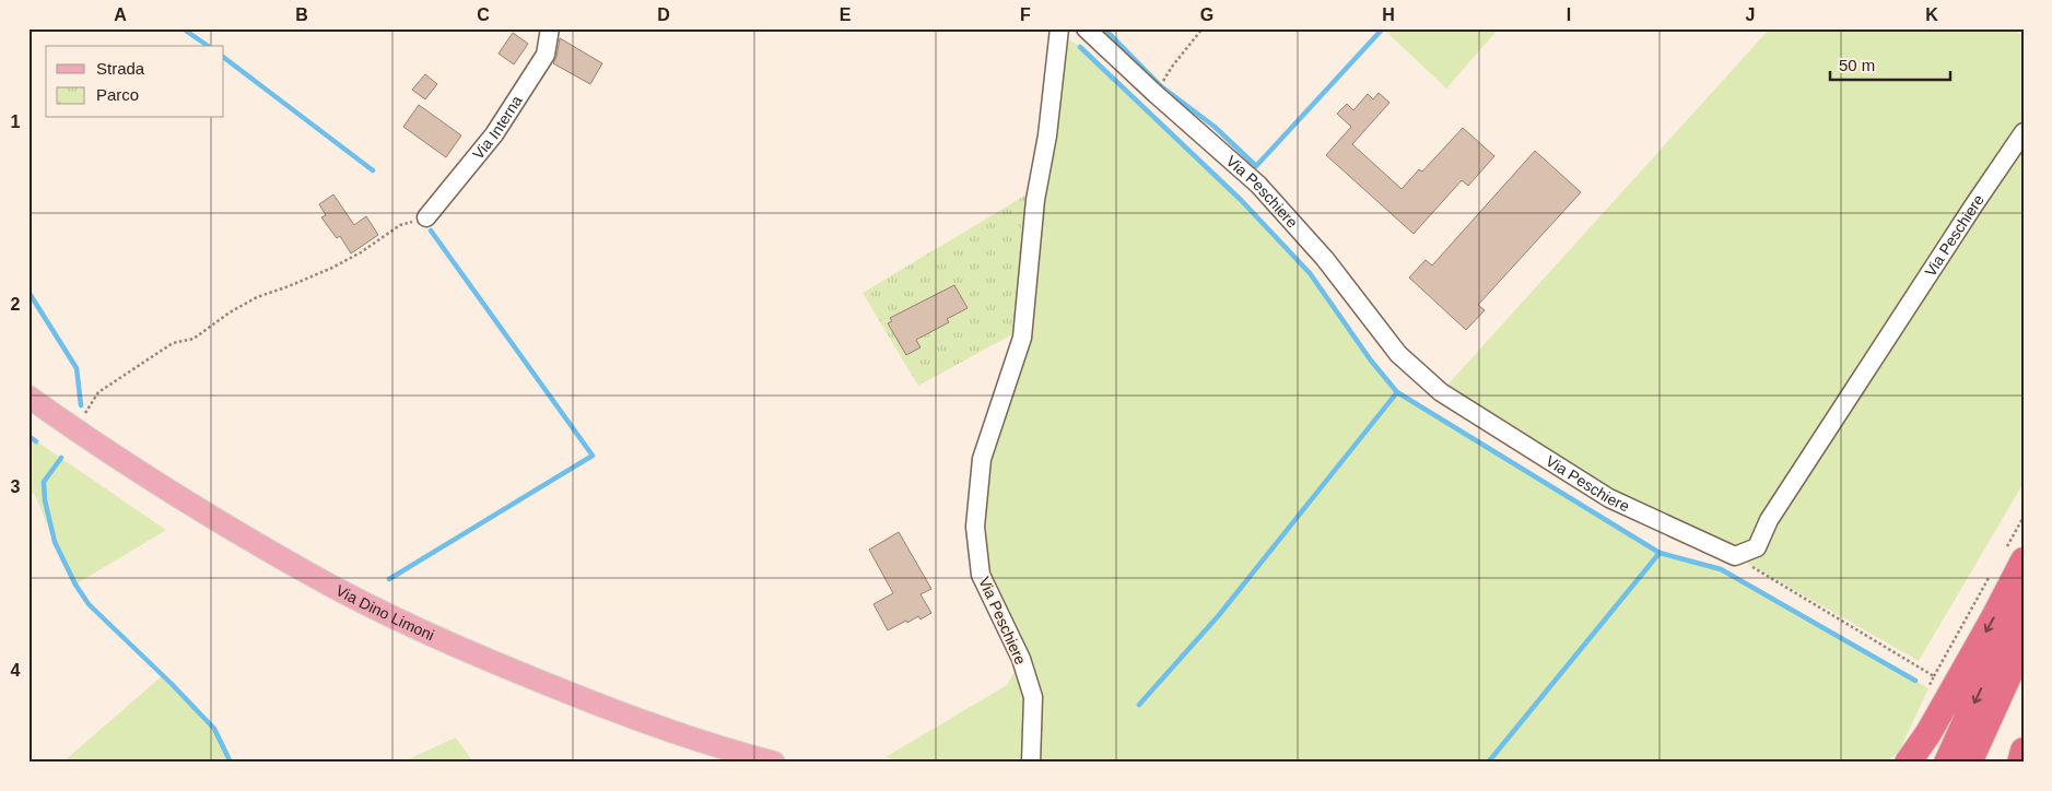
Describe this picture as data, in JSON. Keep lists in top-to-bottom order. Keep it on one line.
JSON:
{"streets":{"main road":["Via Dino Limoni"],"street":["Via Interna","Via Peschiere"]},"legend":["Strada","Parco"],"scale_bar":"50 m","grid":{"columns":["A","B","C","D","E","F","G","H","I","J","K"],"rows":["1","2","3","4"]}}
